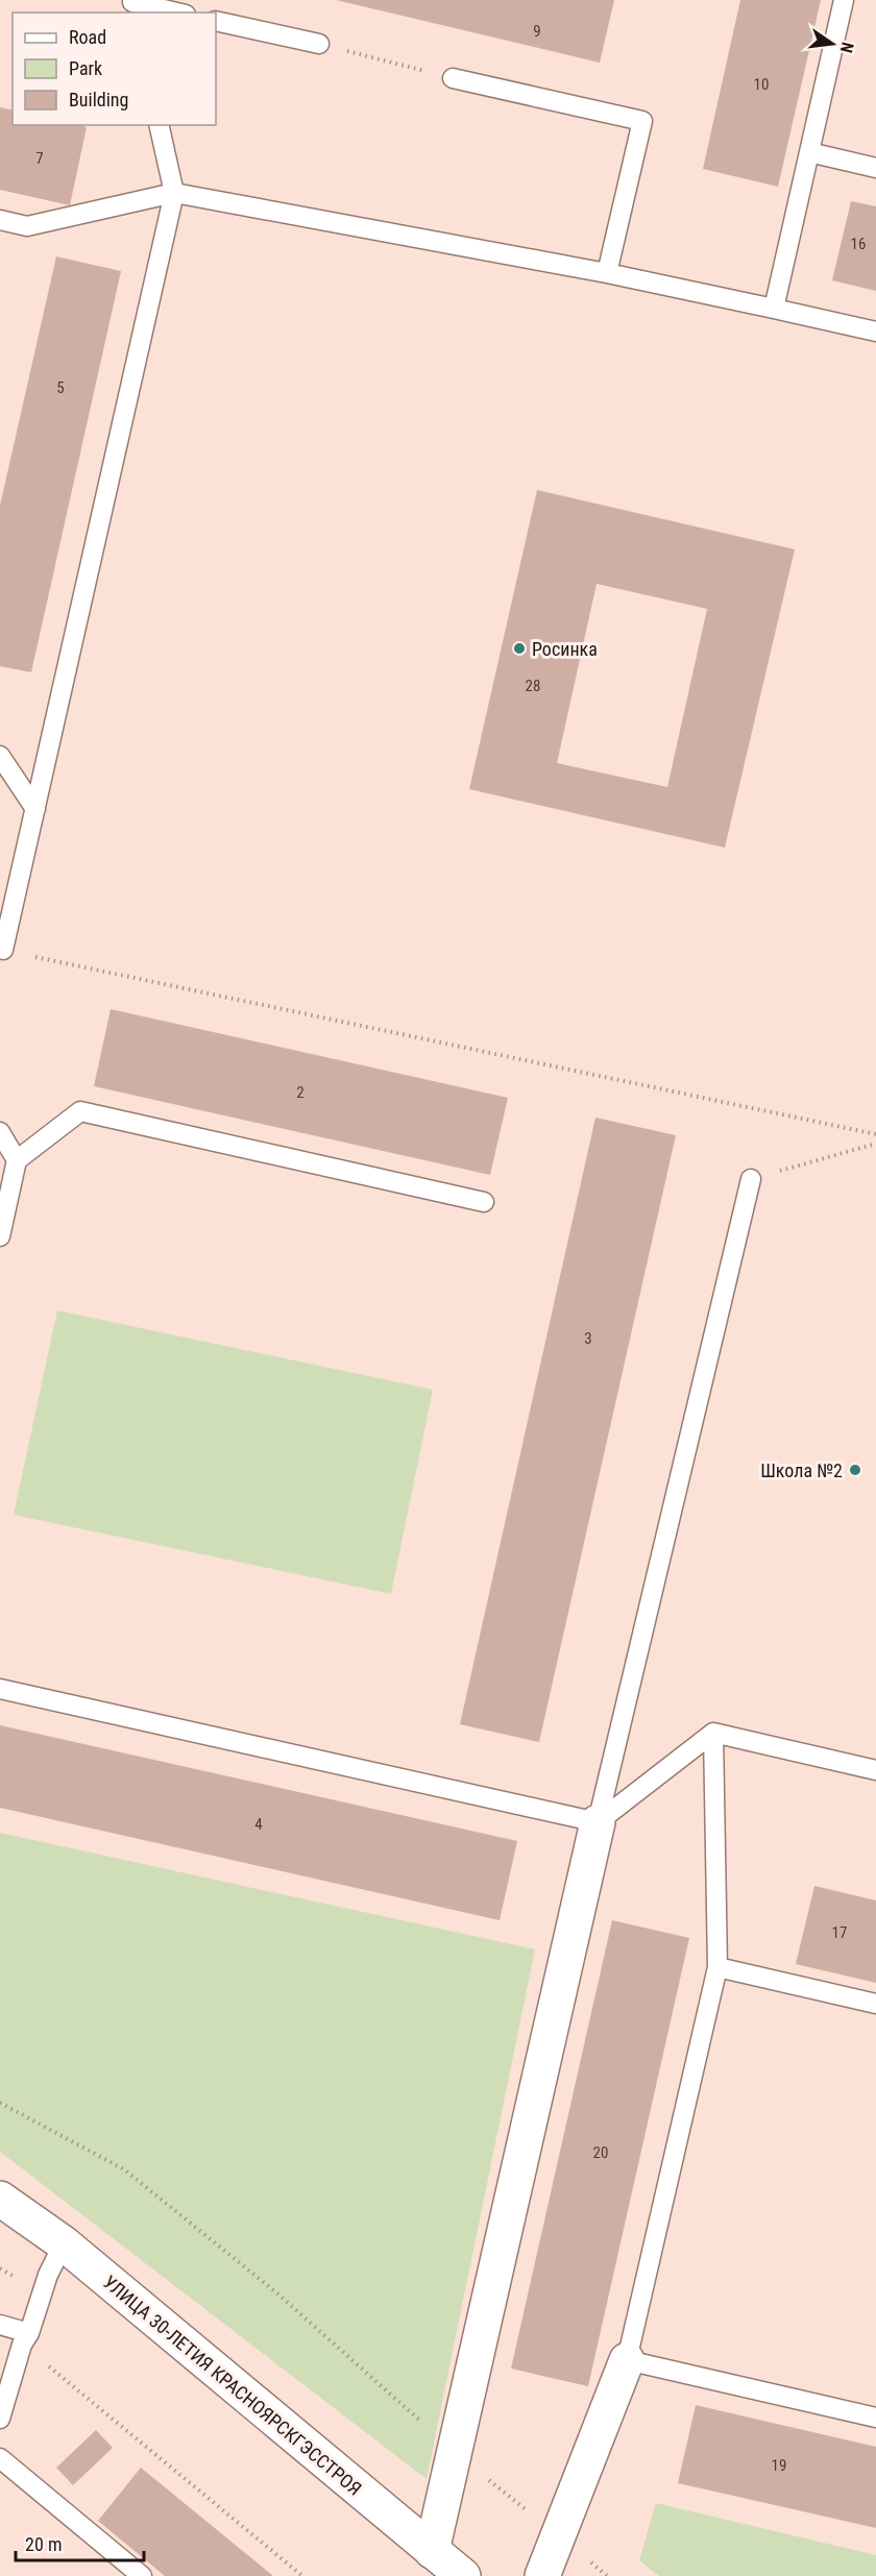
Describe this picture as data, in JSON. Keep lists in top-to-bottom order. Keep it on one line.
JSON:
{"streets":{"street":["УЛИЦА 30-ЛЕТИЯ КРАСНОЯРСКГЭССТРОЯ"]},"places":["Росинка","Школа №2"],"house_numbers":["9","10","7","16","5","28","2","3","4","17","20","19"],"legend":["Road","Park","Building"],"scale_bar":"20 m","north":"right"}
